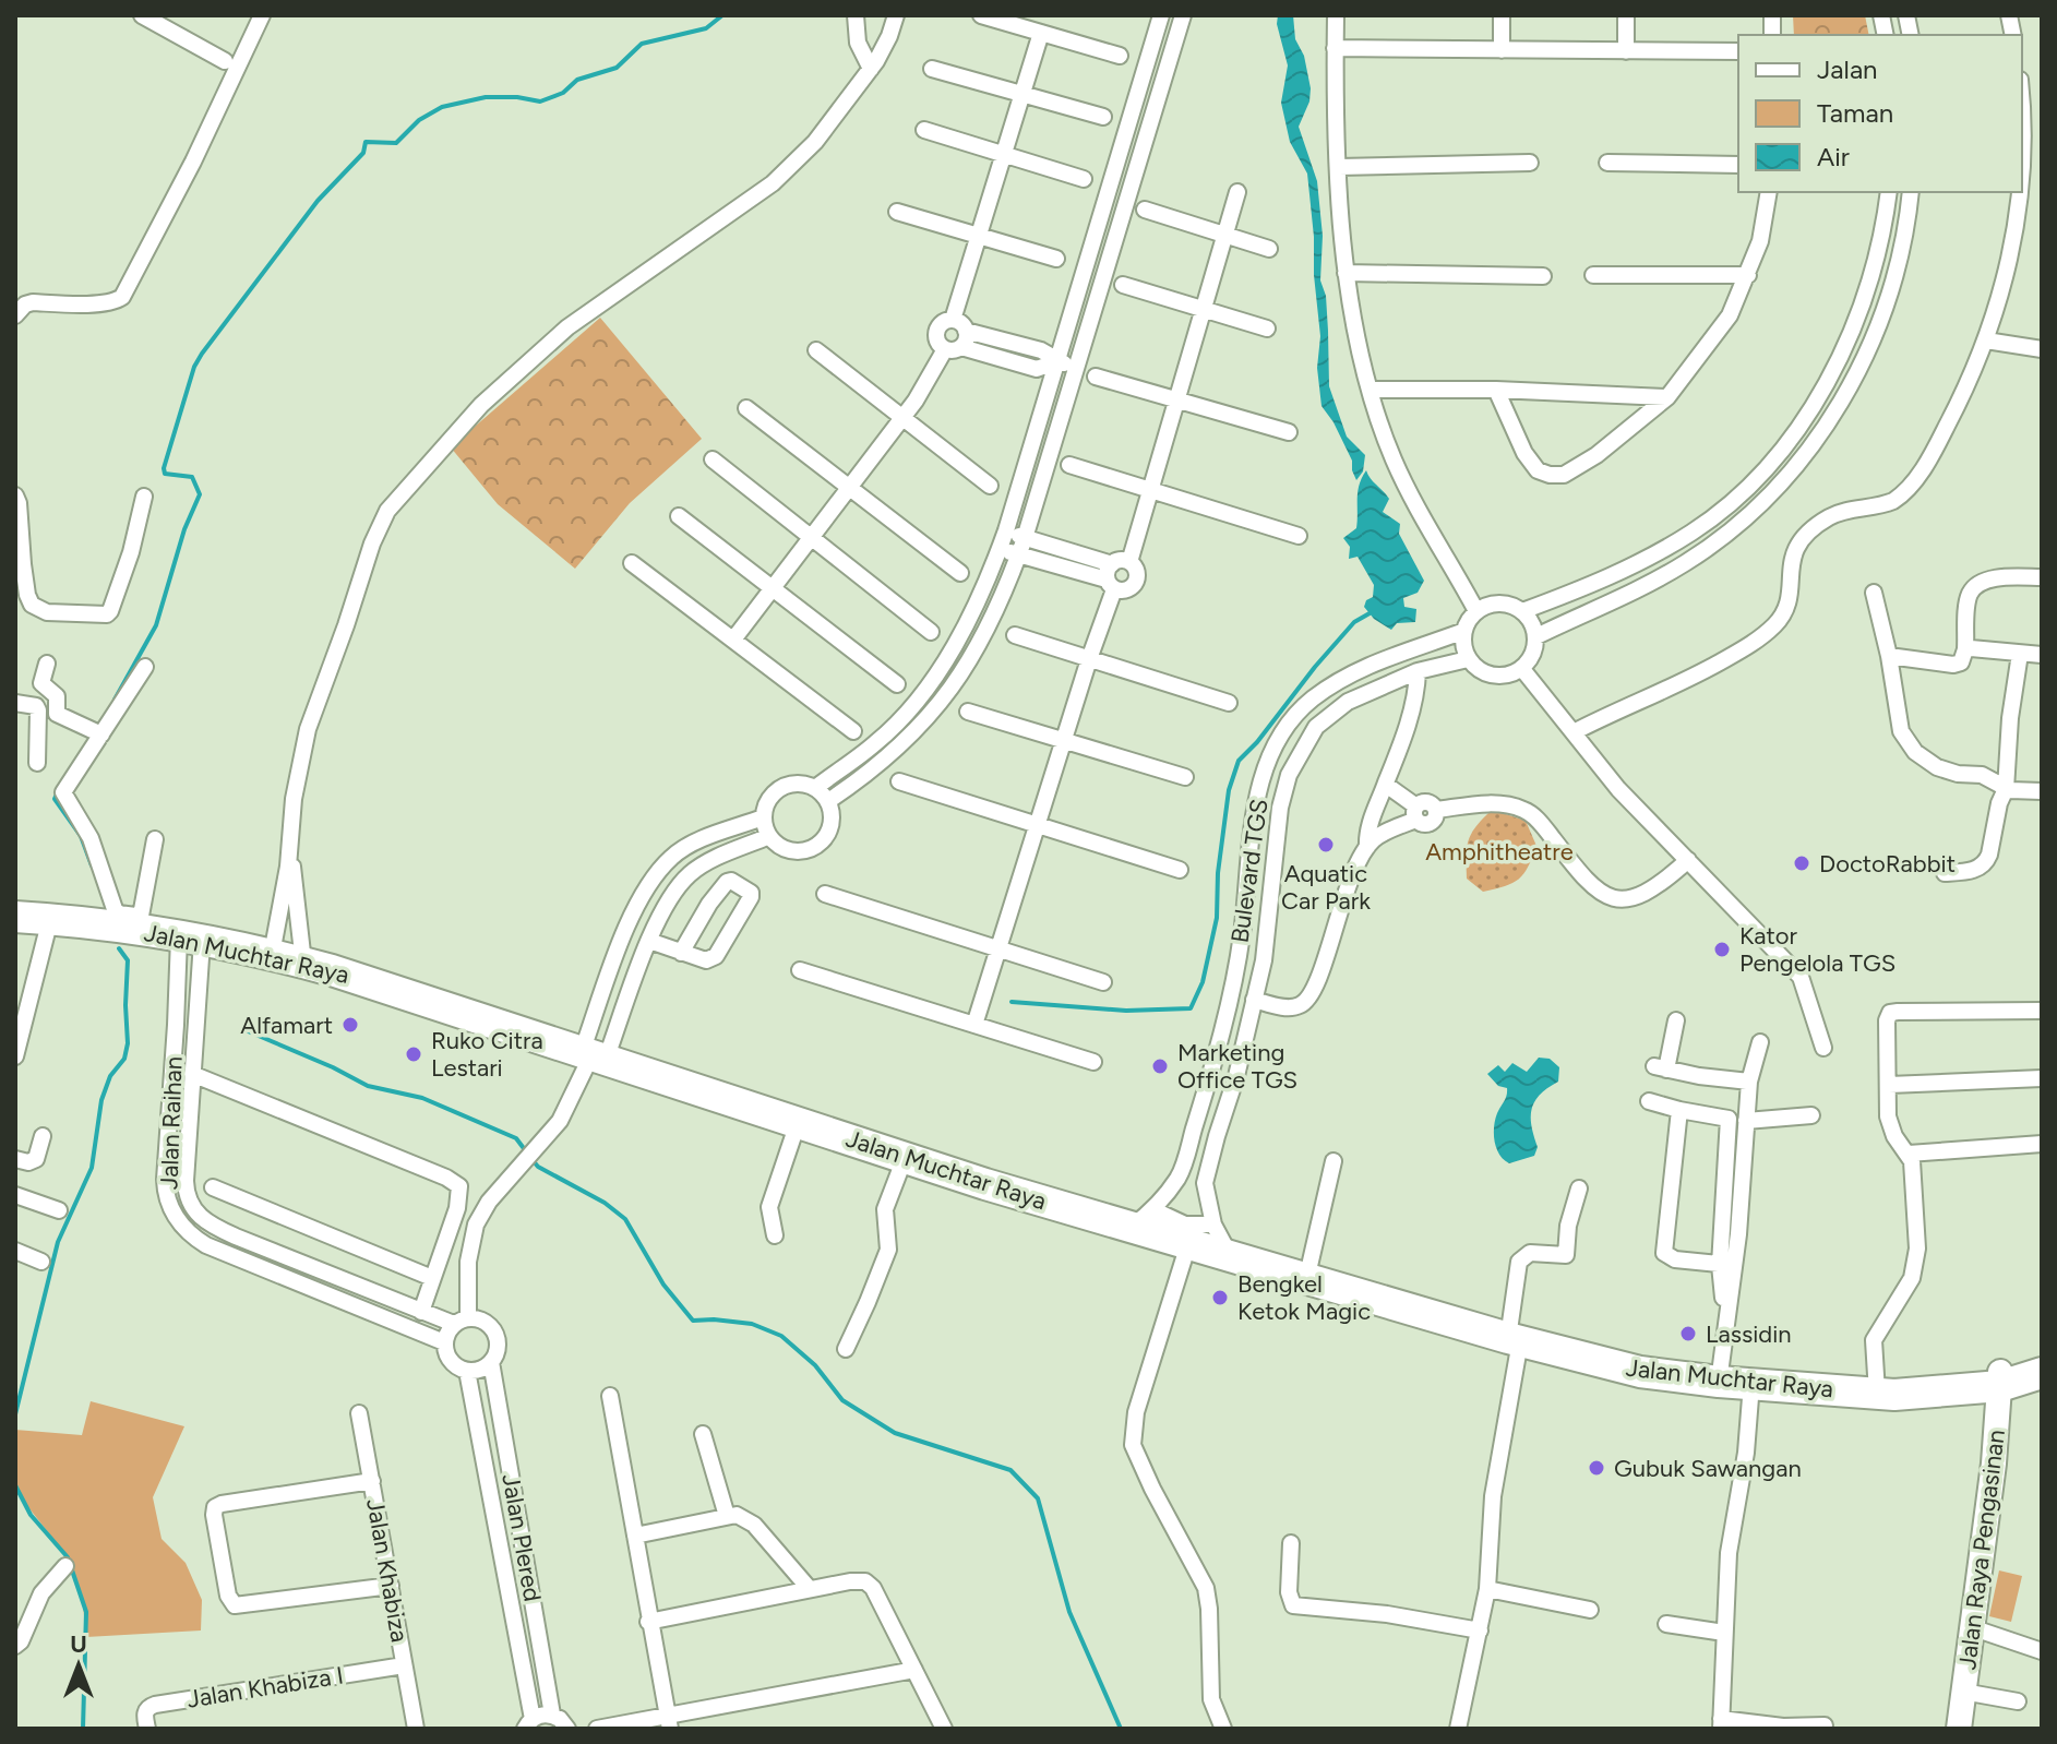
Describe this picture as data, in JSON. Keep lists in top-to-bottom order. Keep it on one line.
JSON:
{"streets":{"highway":["Jalan Muchtar Raya"],"main road":["Jalan Raya Pengasinan"],"street":["Bulevard TGS","Jalan Raihan","Jalan Plered","Jalan Khabiza","Jalan Khabiza I"]},"crossings":[["Bulevard TGS","Jalan Muchtar Raya"],["Jalan Muchtar Raya","Jalan Raihan"],["Jalan Muchtar Raya","Jalan Raya Pengasinan"],["Jalan Raihan","Jalan Plered"],["Jalan Khabiza","Jalan Khabiza I"]],"parks":["Amphitheatre"],"places":["Aquatic Car Park","DoctoRabbit","Kator Pengelola TGS","Alfamart","Ruko Citra Lestari","Marketing Office TGS","Bengkel Ketok Magic","Lassidin","Gubuk Sawangan"],"legend":["Jalan","Taman","Air"],"north":"top"}
